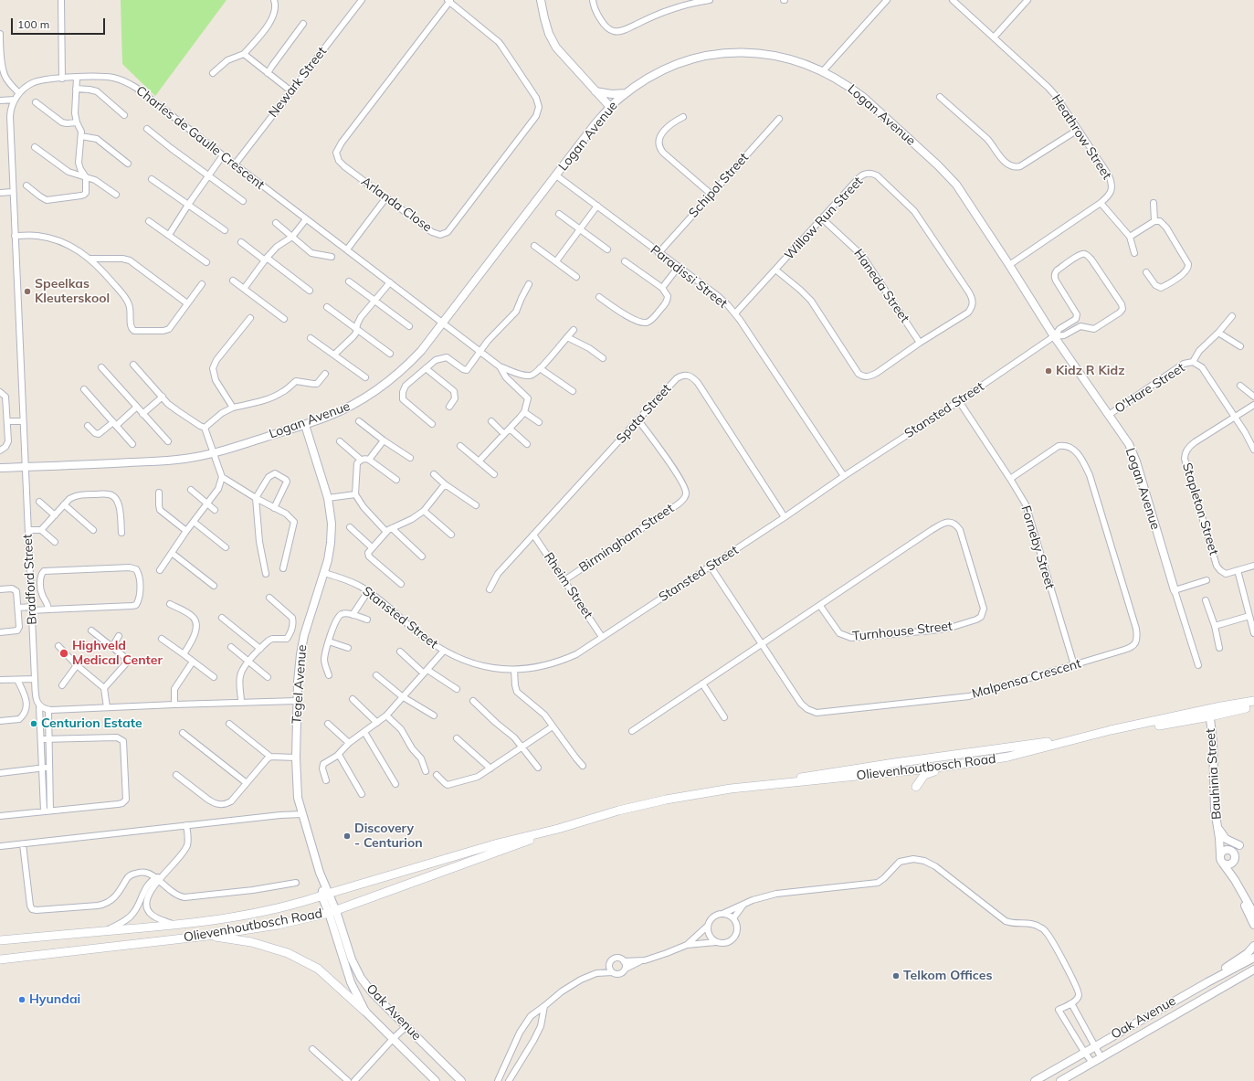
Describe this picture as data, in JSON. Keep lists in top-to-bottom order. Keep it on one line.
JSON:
{"streets":{"main road":["Olievenhoutbosch Road"],"street":["Newark Street","Logan Avenue","Heathrow Street","Charles de Gaulle Crescent","Schipol Street","Arlanda Close","Willow Run Street","Paradissi Street","Haneda Street","O'Hare Street","Stansted Street","Spata Street","Stapleton Street","Birmingham Street","Forneby Street","Bradford Street","Rheim Street","Turnhouse Street","Malpensa Crescent","Tegel Avenue","Bauhinia Street","Oak Avenue"]},"crossings":[["Newark Street","Charles de Gaulle Crescent"],["Logan Avenue","Heathrow Street"],["Logan Avenue","Charles de Gaulle Crescent"],["Logan Avenue","Paradissi Street"],["Logan Avenue","O'Hare Street"],["Logan Avenue","Stansted Street"],["Logan Avenue","Bradford Street"],["Logan Avenue","Tegel Avenue"],["Charles de Gaulle Crescent","Bradford Street"],["Schipol Street","Paradissi Street"],["Willow Run Street","Paradissi Street"],["Willow Run Street","Haneda Street"],["Paradissi Street","Stansted Street"],["O'Hare Street","Stapleton Street"],["Stansted Street","Spata Street"],["Stansted Street","Forneby Street"],["Stansted Street","Rheim Street"],["Stansted Street","Malpensa Crescent"],["Stansted Street","Tegel Avenue"],["Spata Street","Birmingham Street"],["Spata Street","Rheim Street"],["Birmingham Street","Rheim Street"],["Forneby Street","Malpensa Crescent"],["Turnhouse Street","Malpensa Crescent"],["Tegel Avenue","Olievenhoutbosch Road"],["Tegel Avenue","Oak Avenue"],["Olievenhoutbosch Road","Bauhinia Street"],["Olievenhoutbosch Road","Oak Avenue"]],"places":["Speelkas Kleuterskool","Kidz R Kidz","Highveld Medical Center","Centurion Estate","Discovery - Centurion","Telkom Offices","Hyundai"],"scale_bar":"100 m"}
